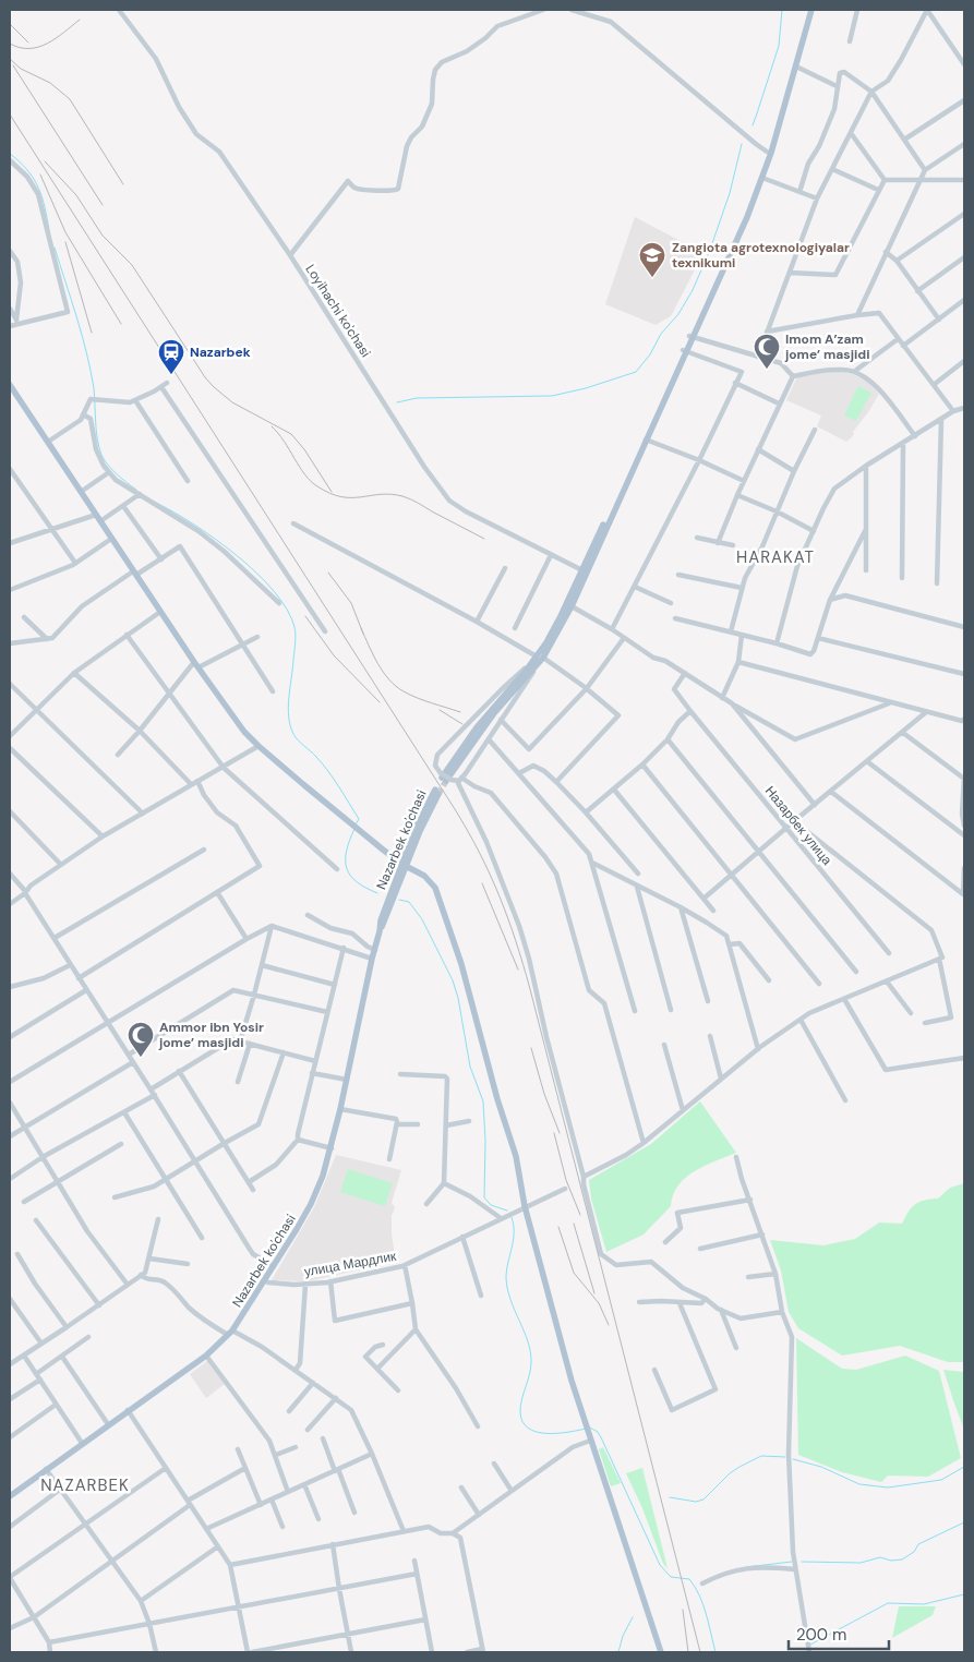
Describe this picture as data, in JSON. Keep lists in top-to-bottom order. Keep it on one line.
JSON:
{"streets":{"main road":["Nazarbek ko'chasi"],"street":["Loyihachi ko'chasi","Назарбек улица","улица Мардлик"]},"crossings":[["Nazarbek ko'chasi","улица Мардлик"]],"districts":["HARAKAT","NAZARBEK"],"places":{"school or university":["Zangiota agrotexnologiyalar texnikumi"],"mosque":["Imom A’zam jome’ masjidi","Ammor ibn Yosir jome’ masjidi"],"station":["Nazarbek"]},"scale_bar":"200 m"}
